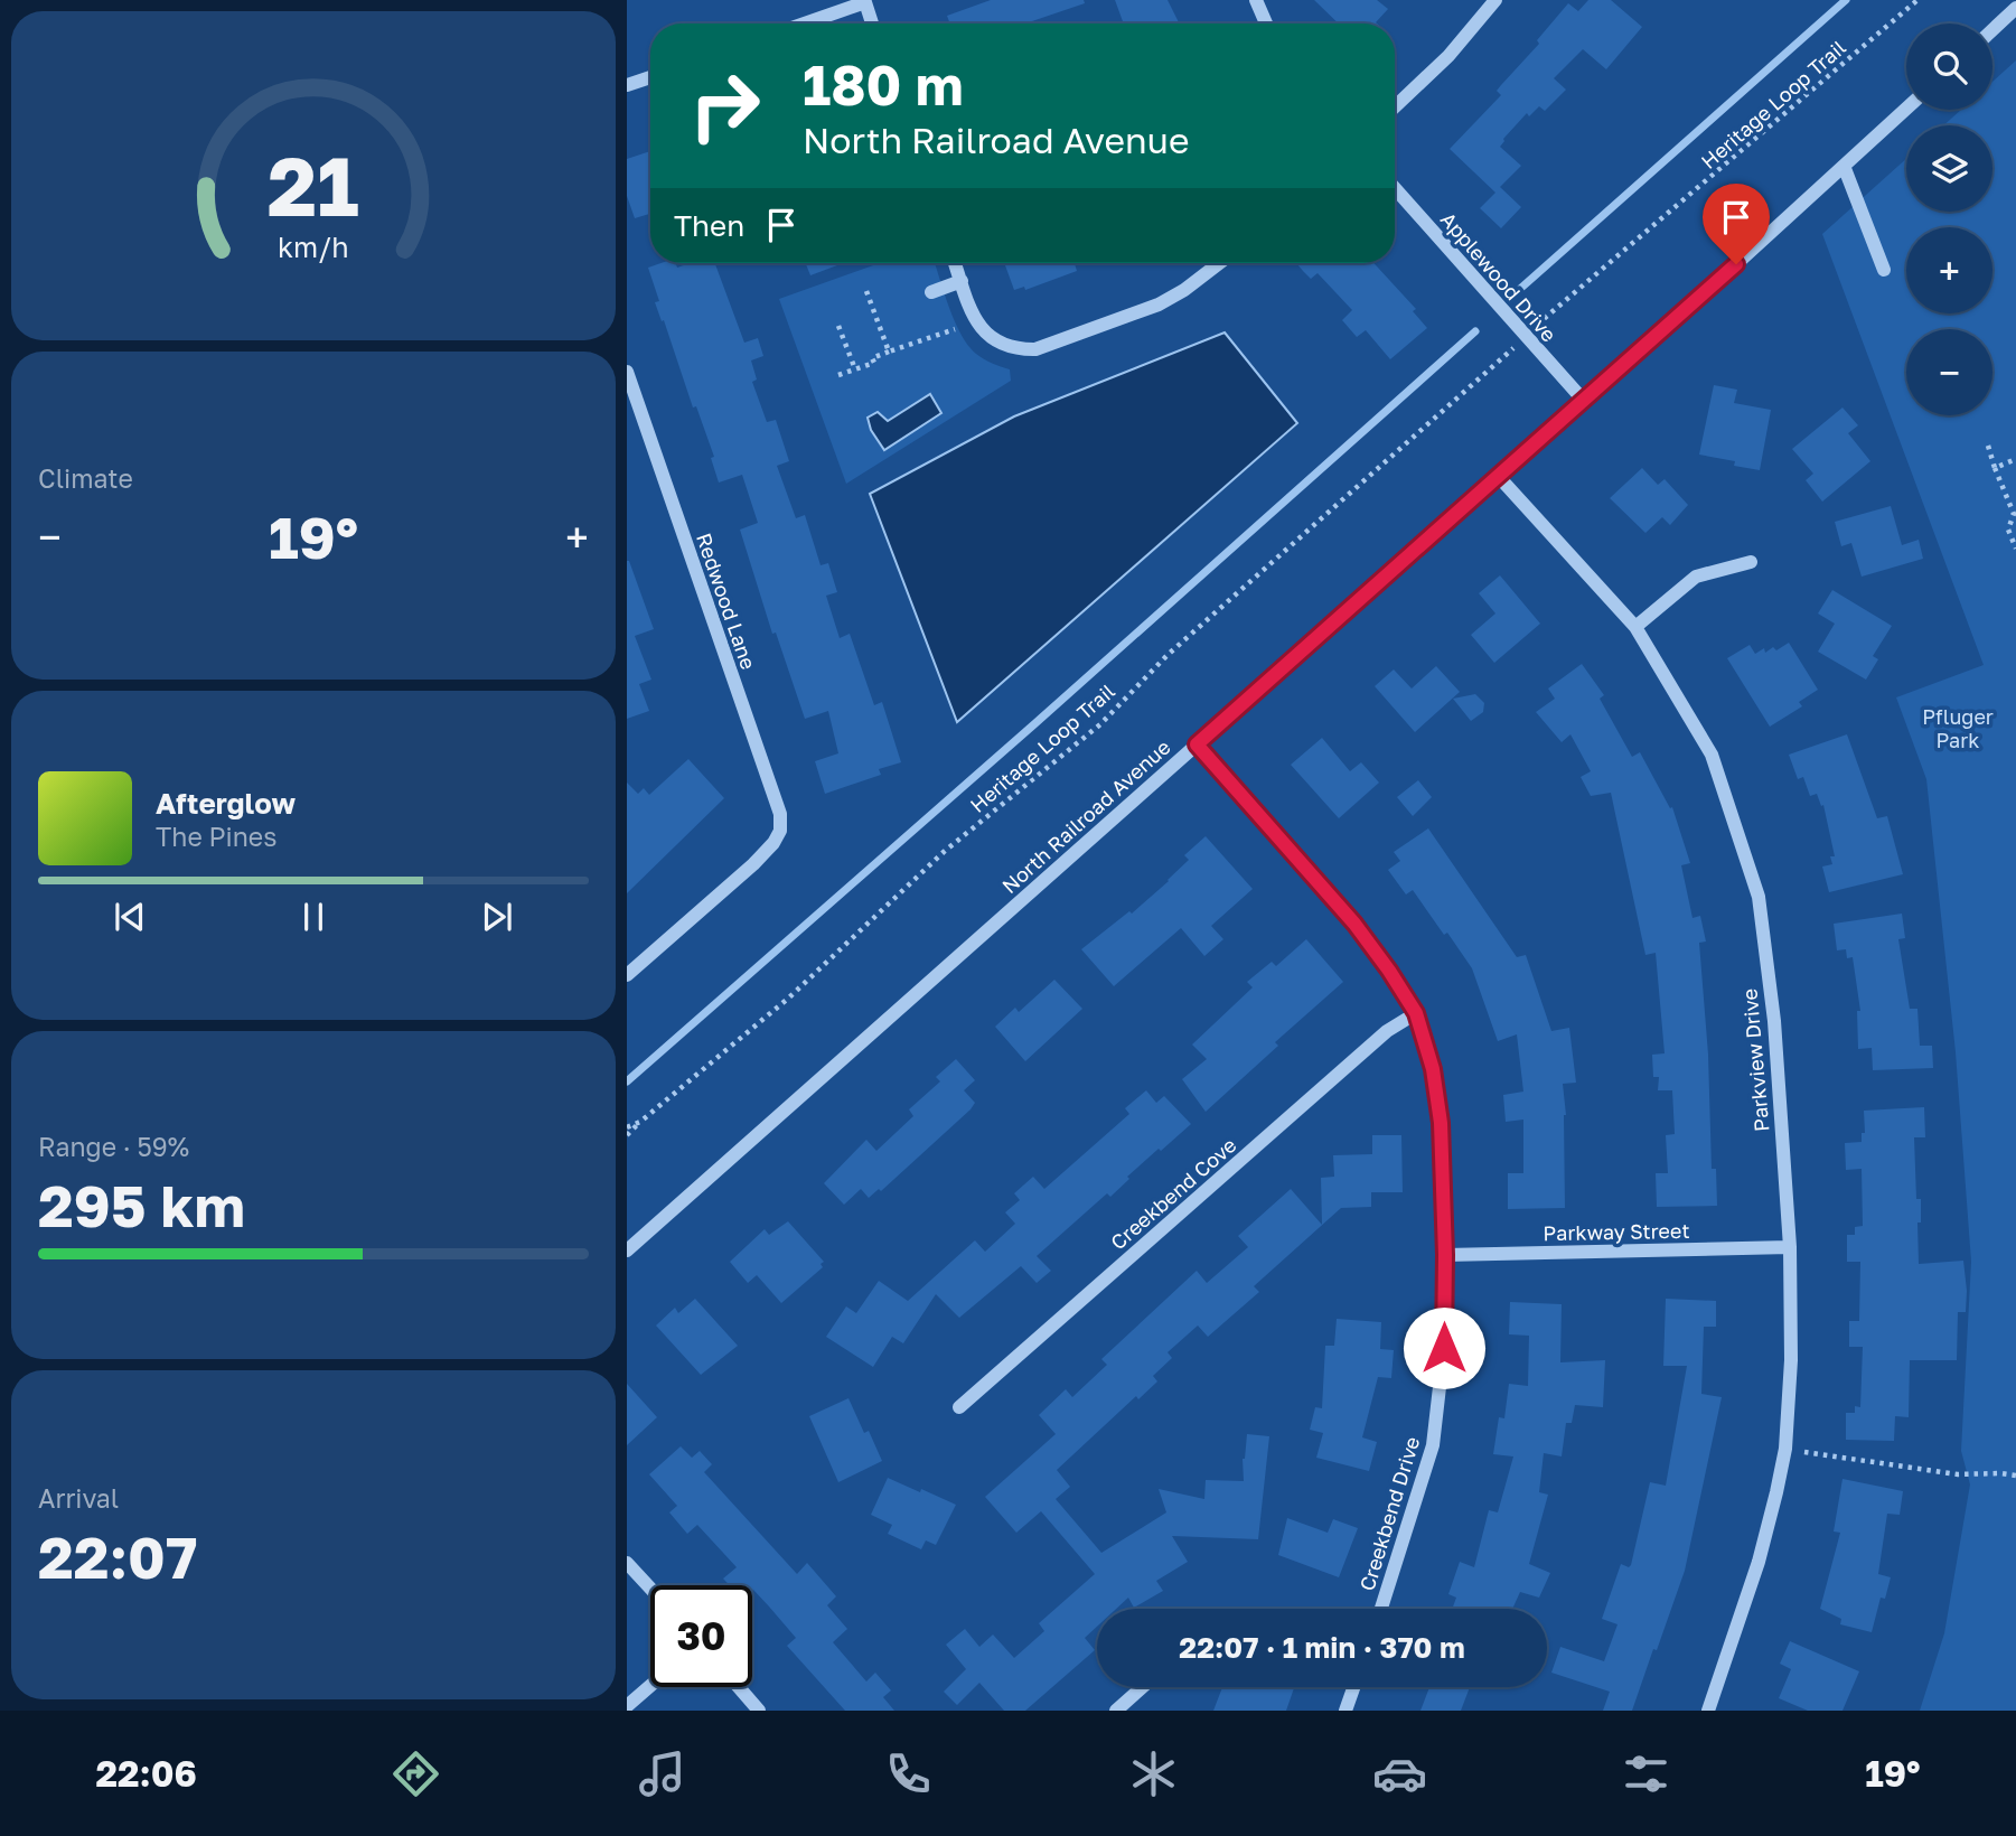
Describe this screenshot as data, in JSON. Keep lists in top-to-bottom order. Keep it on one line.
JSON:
{"streets":{"street":["Applewood Drive","Redwood Lane","North Railroad Avenue","Parkview Drive","Creekbend Cove","Parkway Street","Creekbend Drive"],"path":["Heritage Loop Trail"]},"crossings":[["Applewood Drive","North Railroad Avenue"],["North Railroad Avenue","Parkview Drive"],["North Railroad Avenue","Creekbend Drive"],["Parkview Drive","Parkway Street"],["Creekbend Cove","Creekbend Drive"],["Parkway Street","Creekbend Drive"]],"parks":["Pfluger Park"],"page":{"map_buttons":["+","−"],"turn":["180 m","North Railroad Avenue"],"then":"Then","tile":["Climate",["Range · 59%","295 km"],["Arrival","22:07"]],"heat":["−","19°","+"],"song":["Afterglow","The Pines"],"limit":"30","trip":"22:07 · 1 min · 370 m","tabs":["22:06","19°"],"gauge":["21","km/h"]}}
